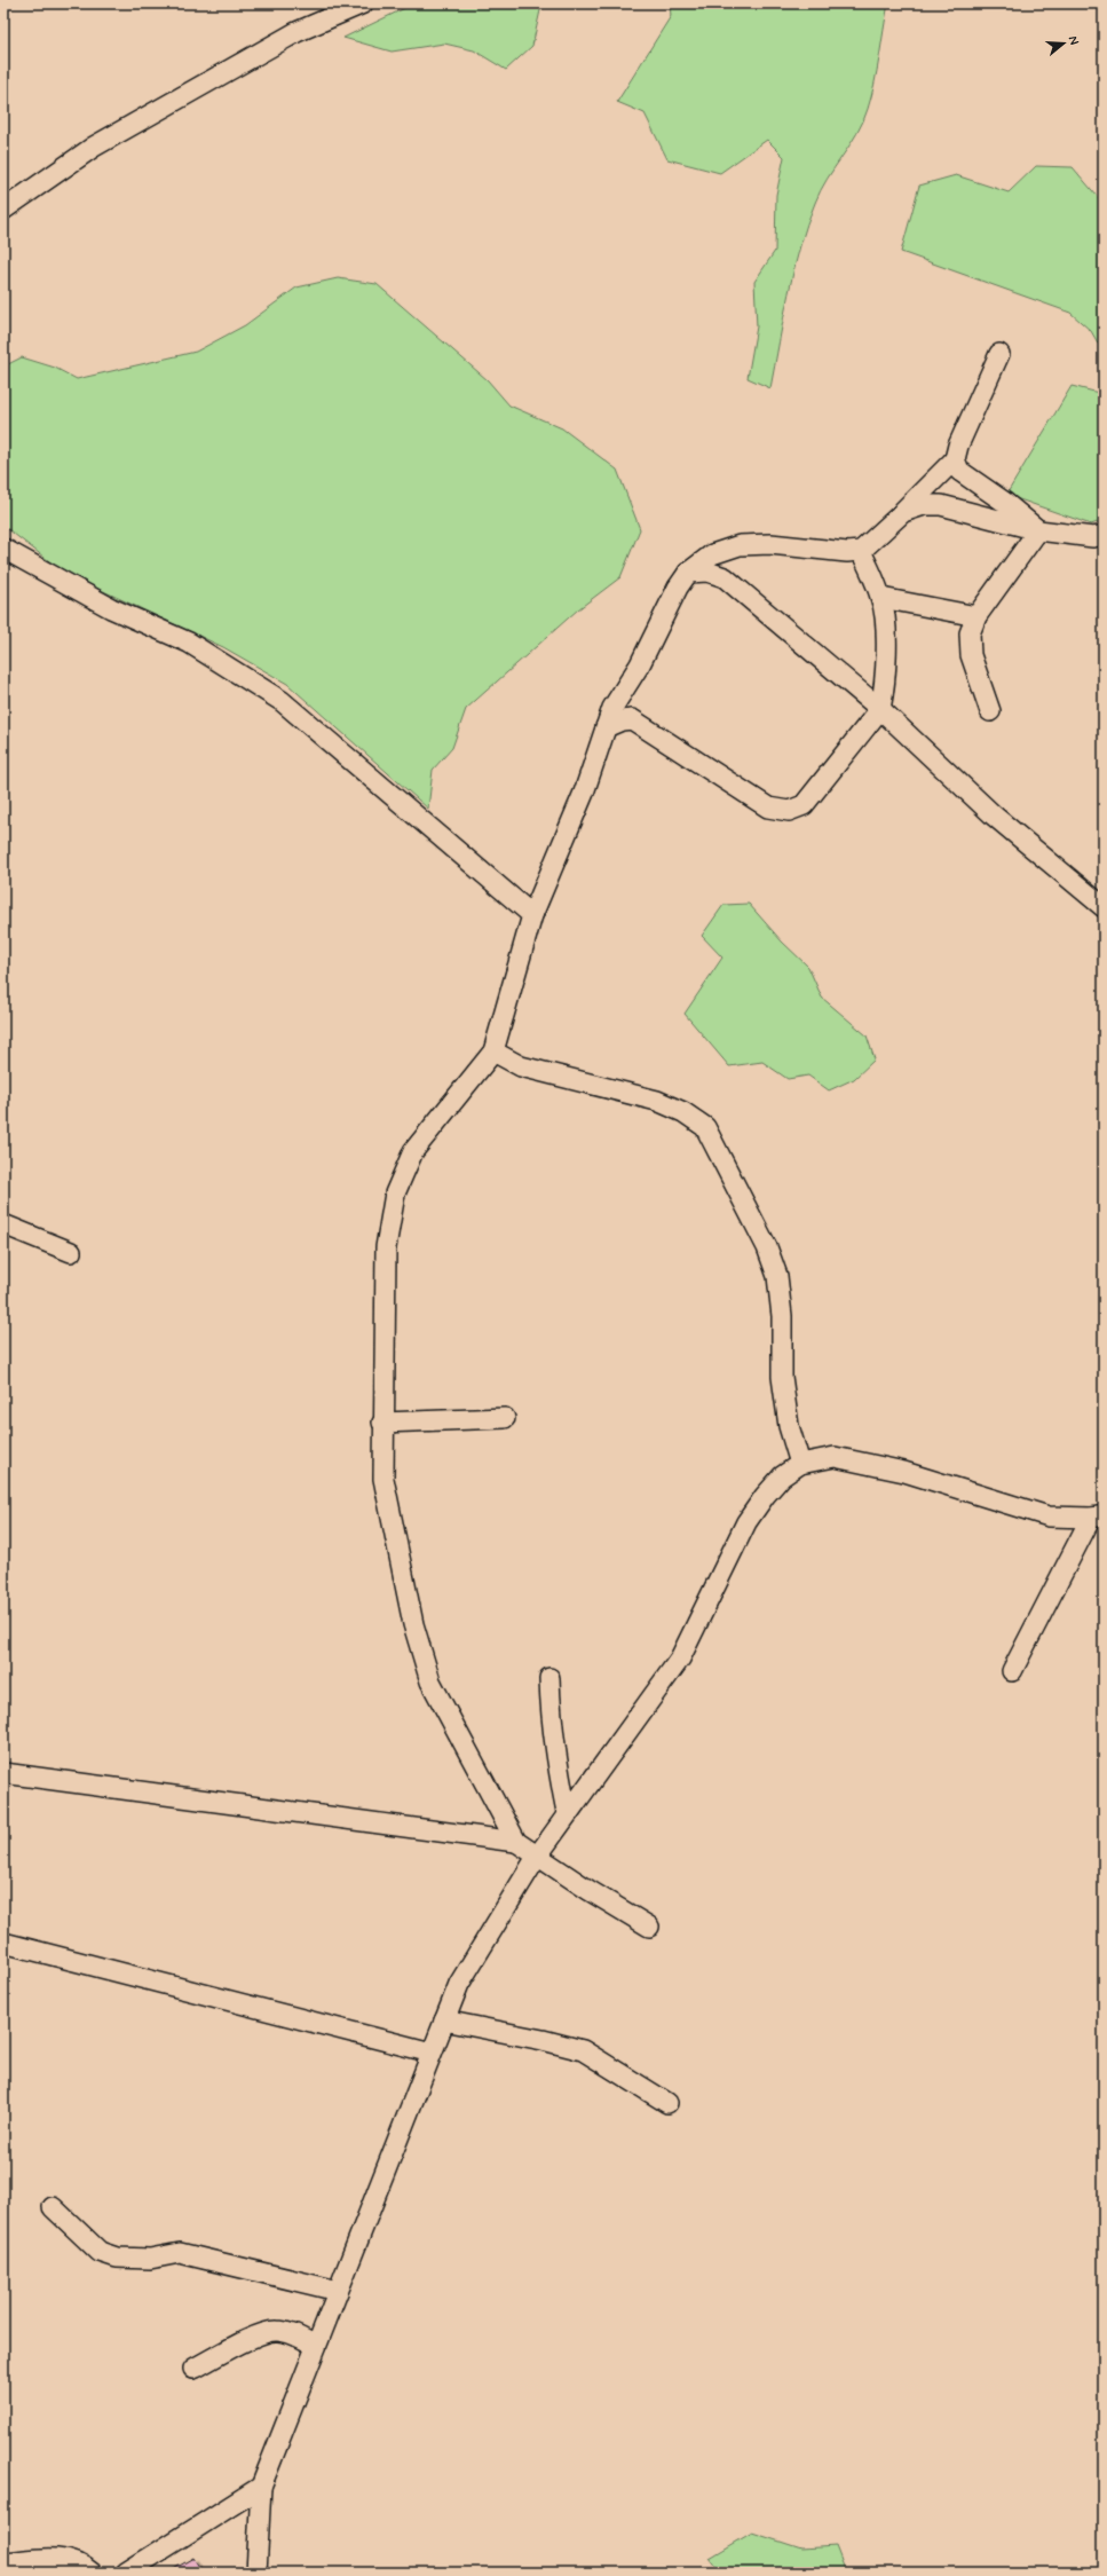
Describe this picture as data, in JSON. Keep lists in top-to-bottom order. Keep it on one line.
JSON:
{"north":"right"}
